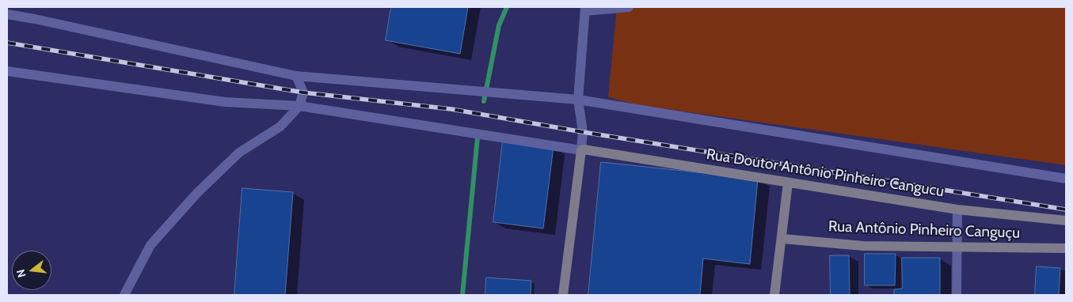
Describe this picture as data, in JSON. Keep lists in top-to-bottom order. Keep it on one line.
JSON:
{"streets":{"street":["Rua Doutor Antônio Pinheiro Cangucu","Rua Antônio Pinheiro Canguçu"]},"north":"left"}
